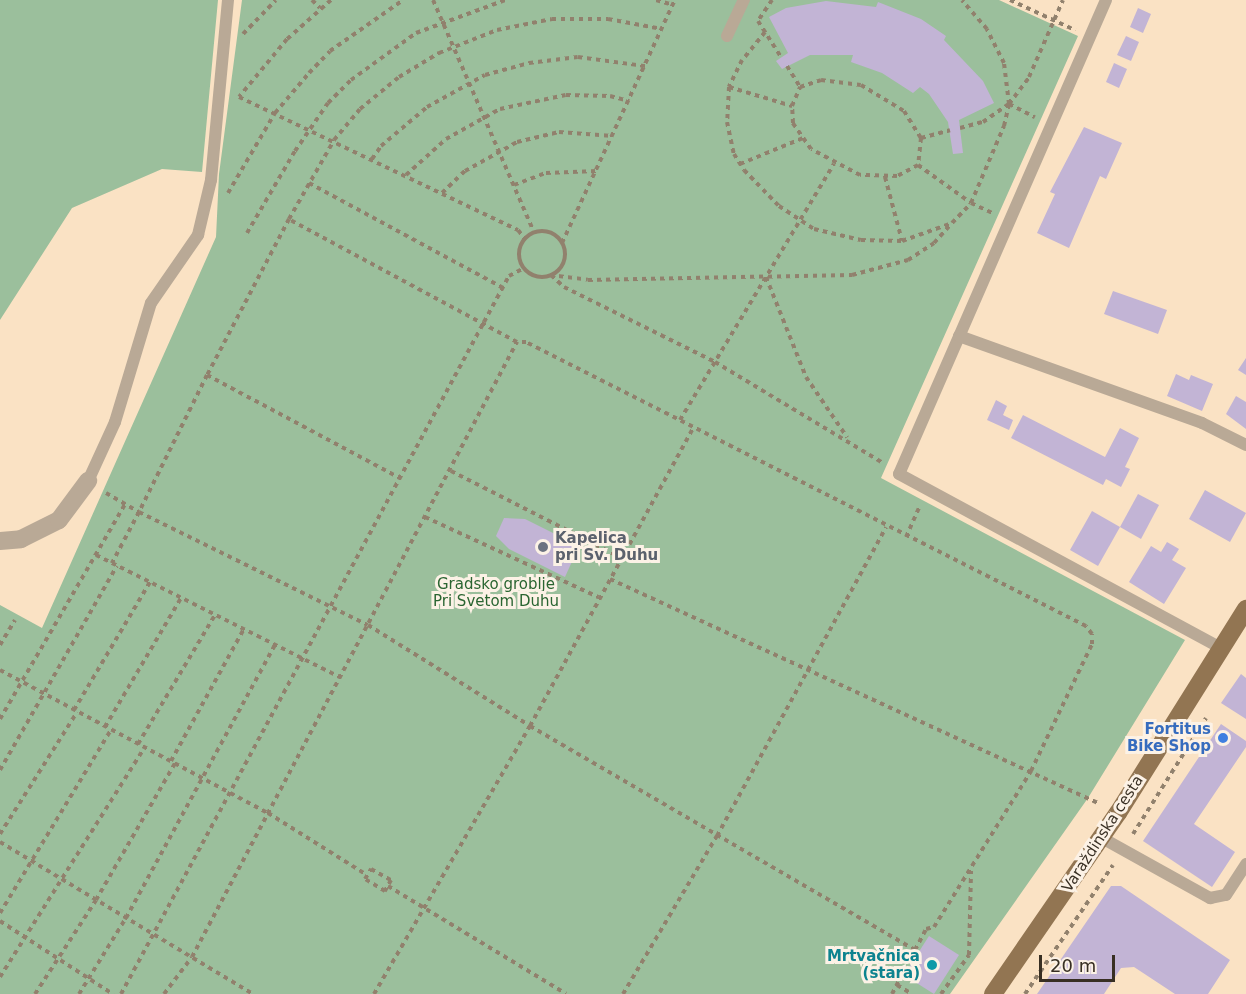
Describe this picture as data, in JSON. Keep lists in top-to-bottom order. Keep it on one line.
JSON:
{"streets":{"main road":["Varaždinska cesta"]},"parks":["Gradsko groblje Pri Svetom Duhu"],"places":["Kapelica pri Sv. Duhu","Fortitus Bike Shop","Mrtvačnica (stara)"],"scale_bar":"20 m"}
